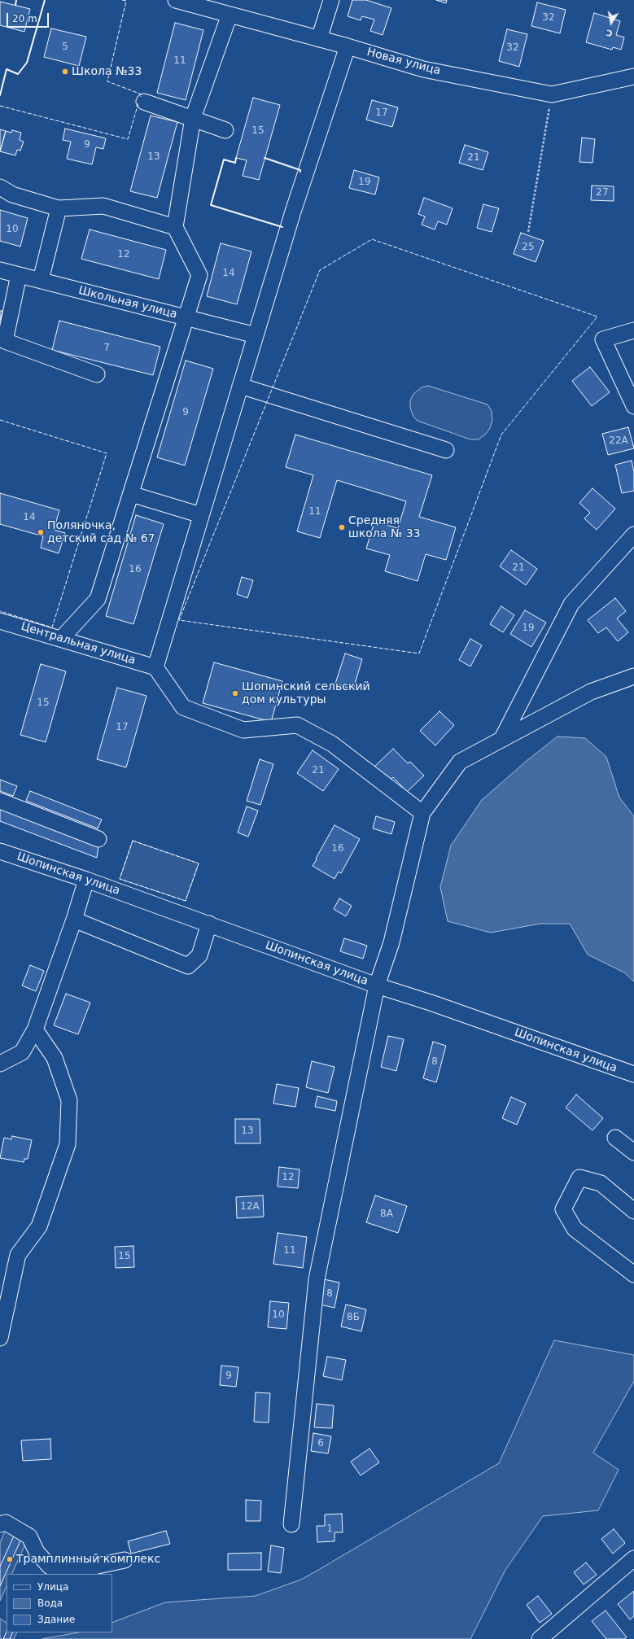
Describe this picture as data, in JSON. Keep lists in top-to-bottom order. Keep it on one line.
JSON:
{"streets":{"street":["Новая улица","Школьная улица","Центральная улица","Шопинская улица"]},"places":["Школа №33","Средняя школа № 33","Поляночка, детский сад № 67","Шопинский сельский дом культуры","Трамплинный комплекс"],"house_numbers":["32","5","32","11","17","15","9","13","21","19","27","10","25","12","14","7","9","22А","11","14","21","16","19","15","17","21","16","8","13","12","12А","8А","11","15","8","10","8Б","9","6","1"],"legend":["Улица","Вода","Здание"],"scale_bar":"20 m","north":"bottom"}
